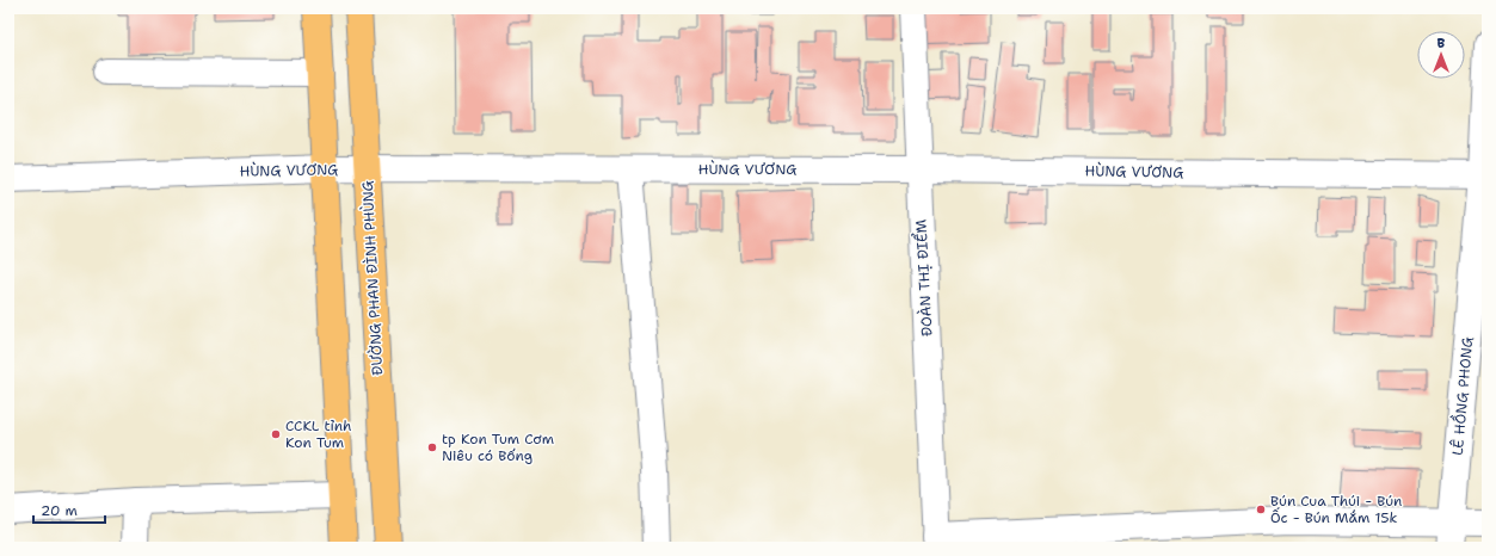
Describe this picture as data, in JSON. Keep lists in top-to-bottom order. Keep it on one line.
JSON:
{"streets":{"main road":["ĐƯỜNG PHAN ĐÌNH PHÙNG"],"street":["HÙNG VƯƠNG","ĐOÀN THỊ ĐIỂM","LÊ HỒNG PHONG"]},"crossings":[["HÙNG VƯƠNG","ĐƯỜNG PHAN ĐÌNH PHÙNG"],["HÙNG VƯƠNG","ĐOÀN THỊ ĐIỂM"],["HÙNG VƯƠNG","LÊ HỒNG PHONG"]],"places":["CCKL tỉnh Kon Tum","tp Kon Tum Cơm Niêu có Bống","Bún Cua Thúi - Bún Ốc - Bún Mắm 15k"],"scale_bar":"20 m","north":"top"}
